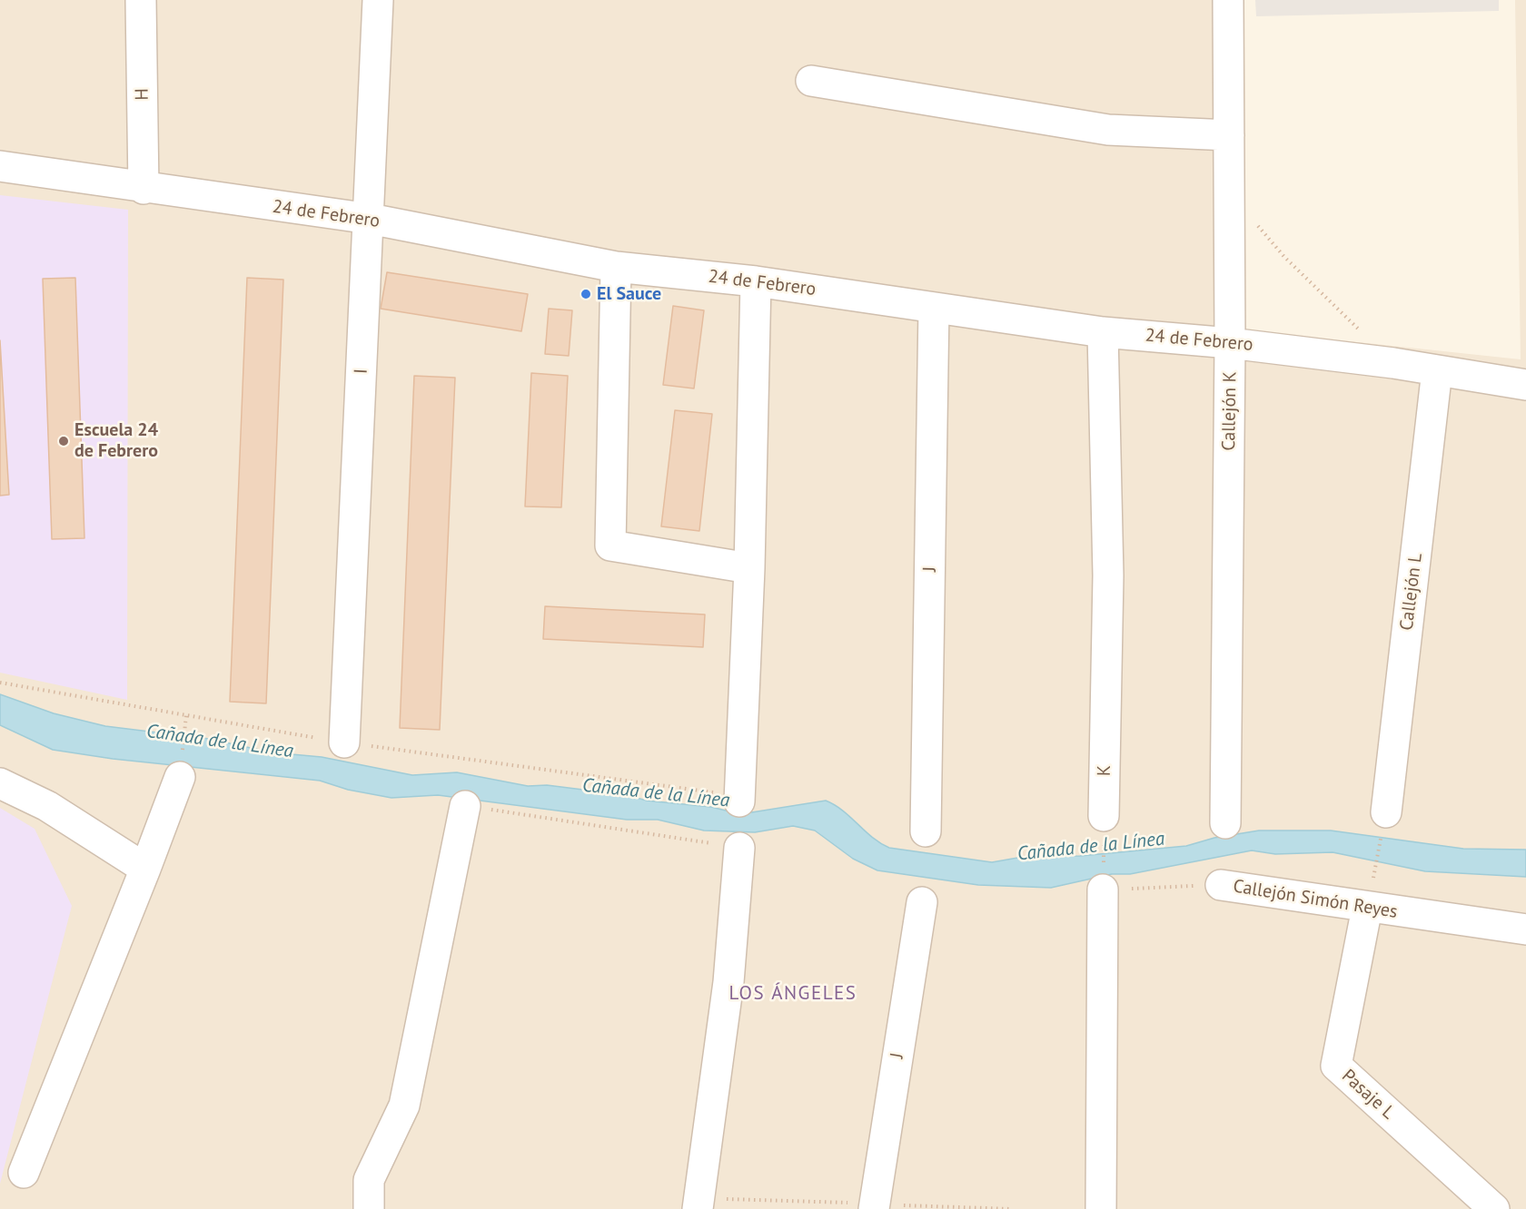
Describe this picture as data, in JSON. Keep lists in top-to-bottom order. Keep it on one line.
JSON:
{"streets":{"street":["H","24 de Febrero","I","Callejón K","J","Callejón L","K","Callejón Simón Reyes","Pasaje L"]},"crossings":[["H","24 de Febrero"],["24 de Febrero","I"],["24 de Febrero","Callejón K"],["24 de Febrero","J"],["24 de Febrero","Callejón L"],["24 de Febrero","K"],["Callejón Simón Reyes","Pasaje L"]],"districts":["LOS ÁNGELES"],"water":["Cañada de la Línea"],"places":["El Sauce","Escuela 24 de Febrero"]}
